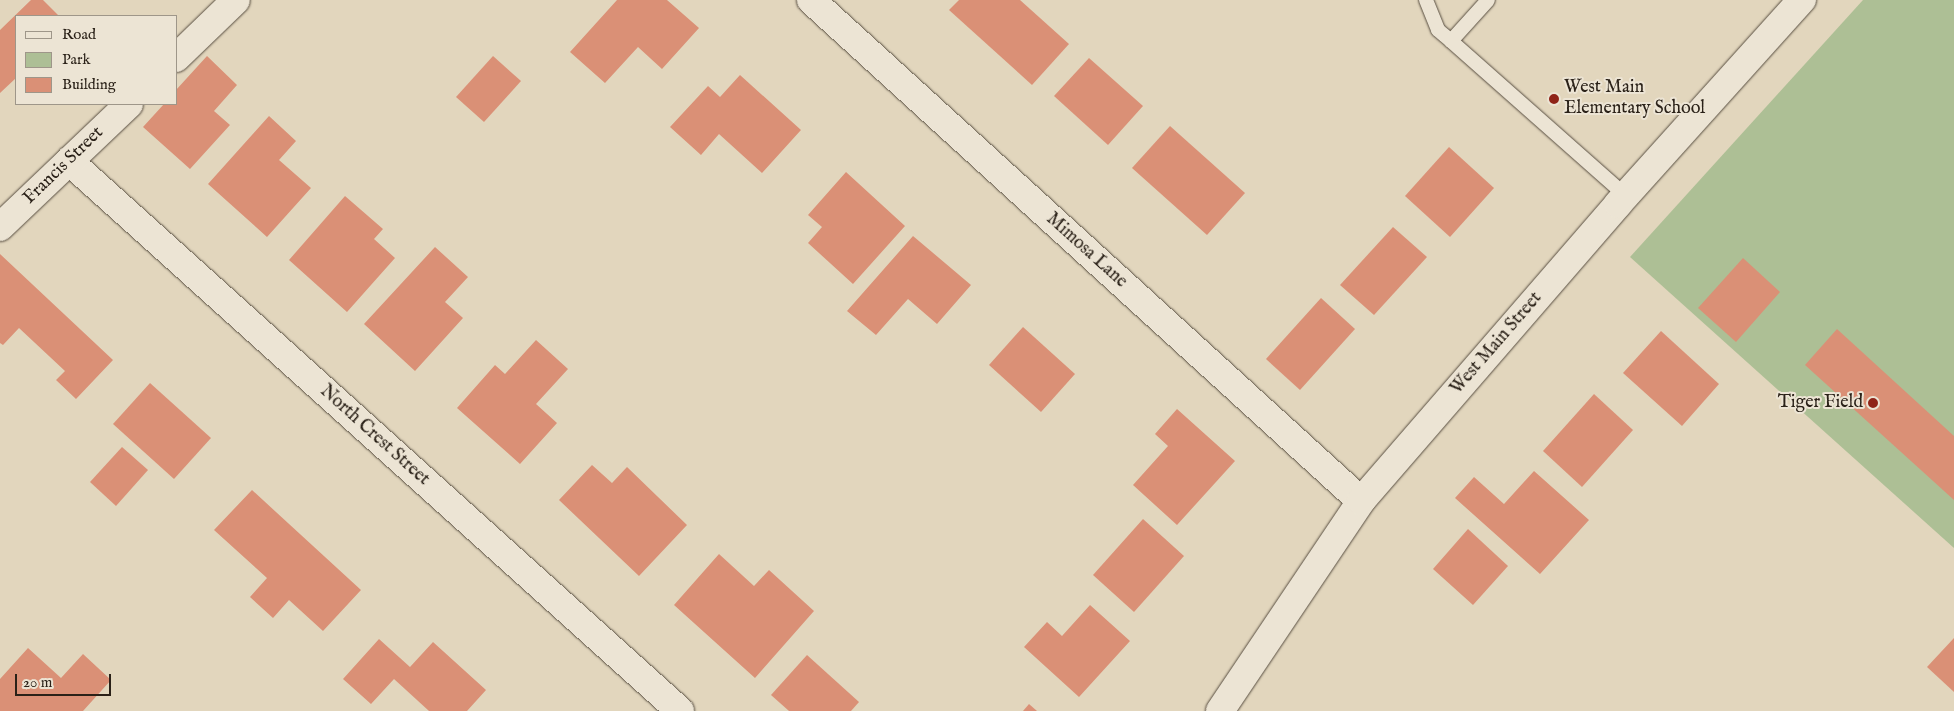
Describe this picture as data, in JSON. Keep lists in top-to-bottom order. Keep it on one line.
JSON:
{"streets":{"street":["Francis Street","Mimosa Lane","West Main Street","North Crest Street"]},"crossings":[["Francis Street","North Crest Street"],["Mimosa Lane","West Main Street"]],"places":["West Main Elementary School","Tiger Field"],"legend":["Road","Park","Building"],"scale_bar":"20 m"}
